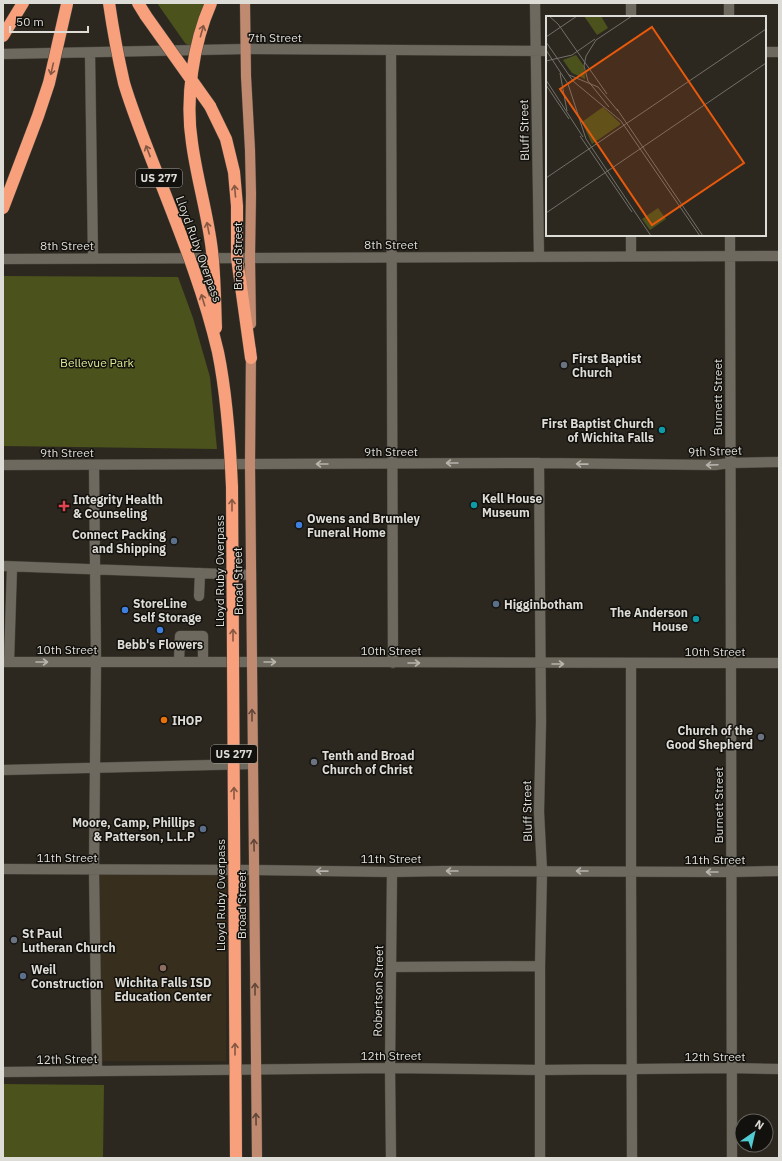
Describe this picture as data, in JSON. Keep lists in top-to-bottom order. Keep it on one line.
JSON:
{"streets":{"highway":["US 277","Lloyd Ruby Overpass"],"main road":["Broad Street"],"street":["7th Street","Bluff Street","8th Street","Burnett Street","9th Street","10th Street","11th Street","Robertson Street","12th Street"]},"crossings":[["7th Street","Bluff Street"],["7th Street","Broad Street"],["Bluff Street","8th Street"],["Bluff Street","9th Street"],["Bluff Street","10th Street"],["Bluff Street","11th Street"],["Bluff Street","12th Street"],["8th Street","Broad Street"],["8th Street","Burnett Street"],["Broad Street","9th Street"],["Broad Street","10th Street"],["Broad Street","11th Street"],["Broad Street","12th Street"],["Burnett Street","9th Street"],["Burnett Street","10th Street"],["Burnett Street","11th Street"],["Burnett Street","12th Street"],["11th Street","Robertson Street"],["Robertson Street","12th Street"]],"one_way":["Broad Street","9th Street","10th Street","11th Street"],"parks":["Bellevue Park"],"places":{"other":["First Baptist Church","First Baptist Church of Wichita Falls","Kell House Museum","Owens and Brumley Funeral Home","Connect Packing and Shipping","Higginbotham","StoreLine Self Storage","The Anderson House","Bebb's Flowers","IHOP","Church of the Good Shepherd","Tenth and Broad Church of Christ","Moore, Camp, Phillips & Patterson, L.L.P","St Paul Lutheran Church","Wichita Falls ISD Education Center","Weil Construction"],"health":["Integrity Health & Counseling"]},"scale_bar":"50 m","north":"top right"}
